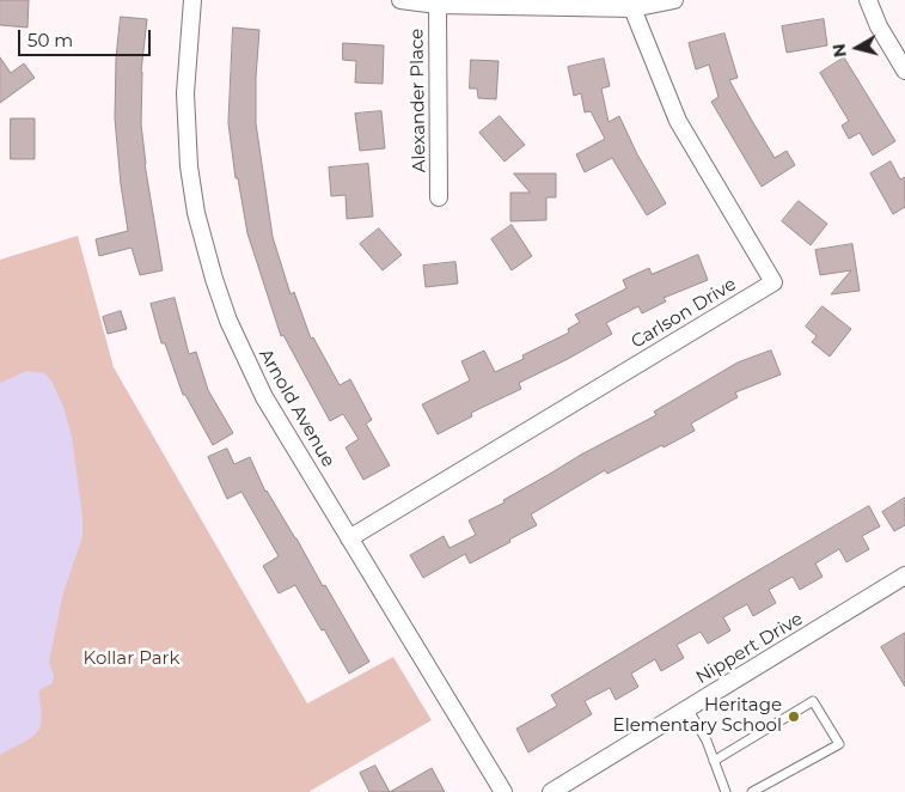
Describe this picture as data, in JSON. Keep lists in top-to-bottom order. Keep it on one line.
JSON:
{"streets":{"street":["Alexander Place","Carlson Drive","Arnold Avenue","Nippert Drive"]},"crossings":[["Carlson Drive","Arnold Avenue"]],"parks":["Kollar Park"],"places":["Heritage Elementary School"],"scale_bar":"50 m","north":"left"}
